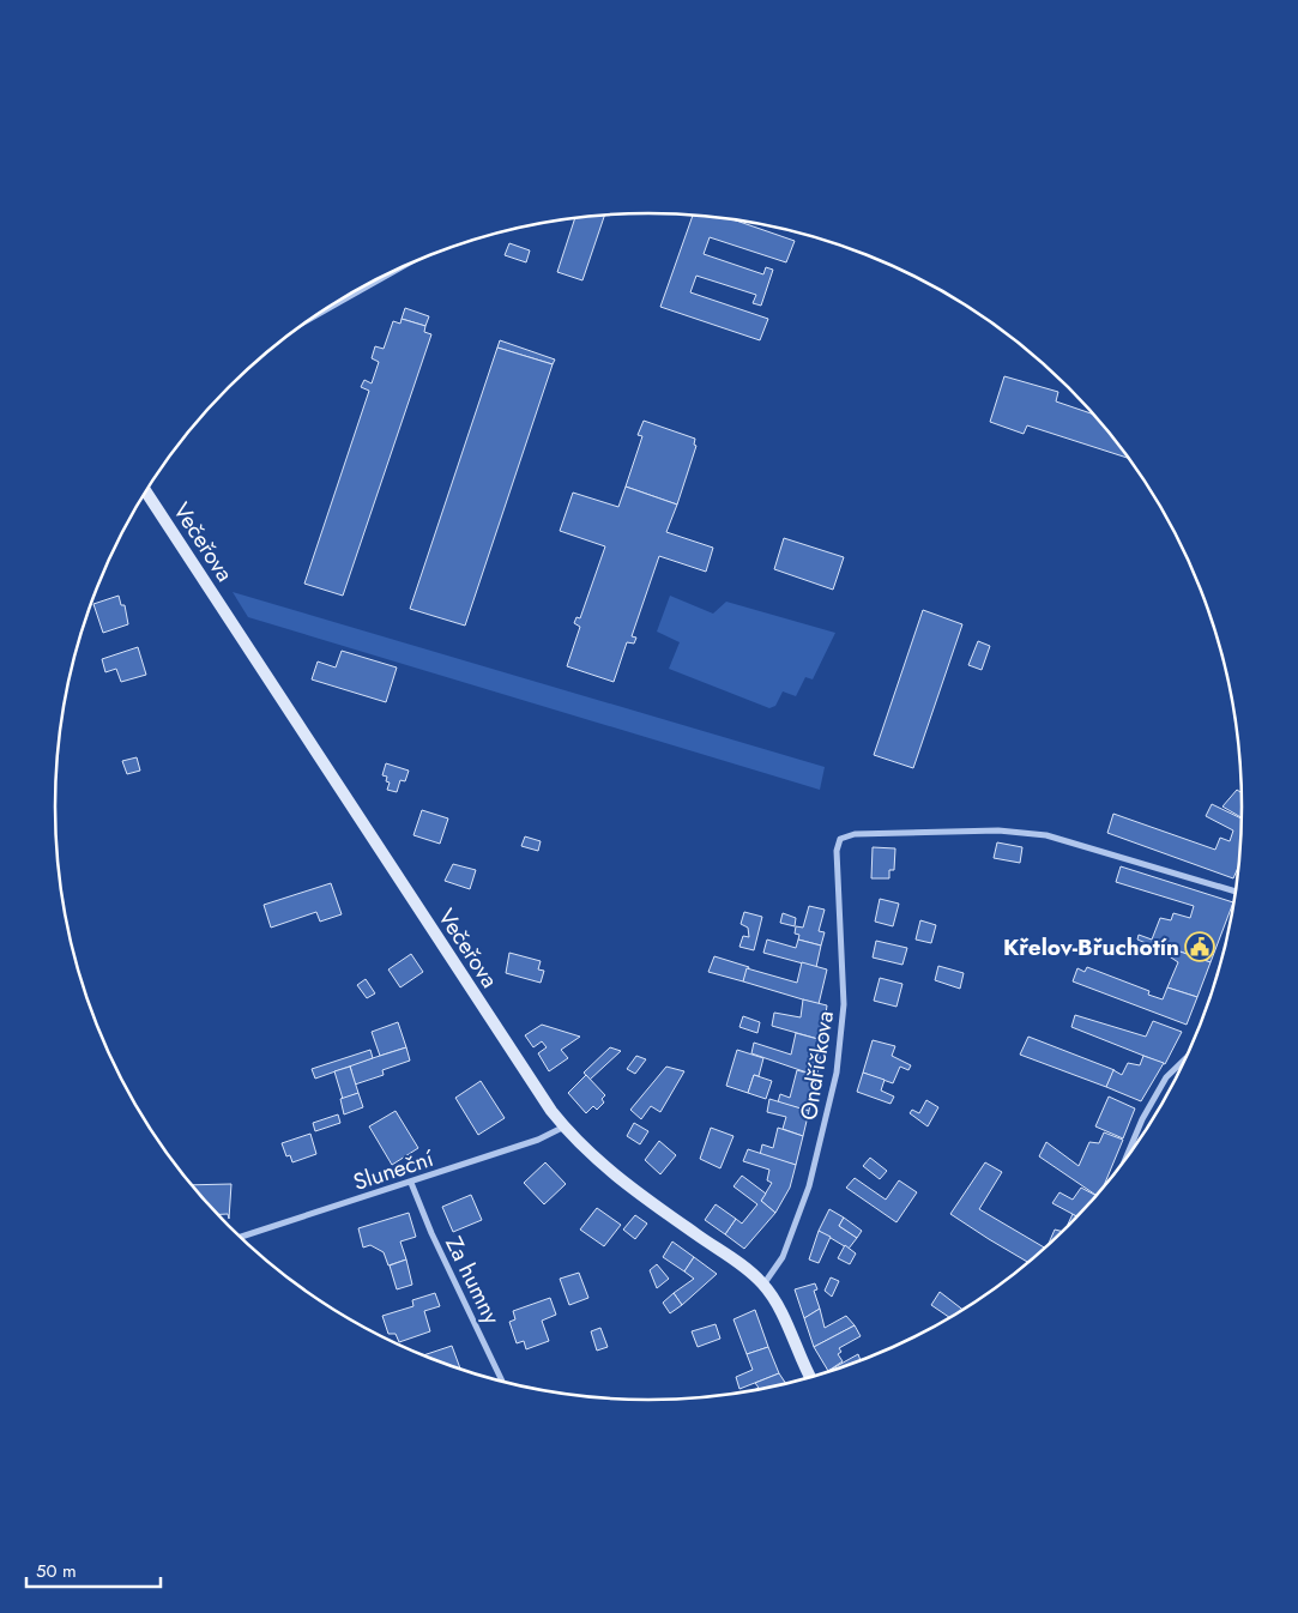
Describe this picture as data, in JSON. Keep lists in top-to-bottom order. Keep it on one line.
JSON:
{"streets":{"street":["Večeřova","Ondříčkova","Sluneční","Za humny"]},"crossings":[["Večeřova","Ondříčkova"],["Večeřova","Sluneční"],["Sluneční","Za humny"]],"places":{"public building":["Křelov-Břuchotín"]},"scale_bar":"50 m"}
